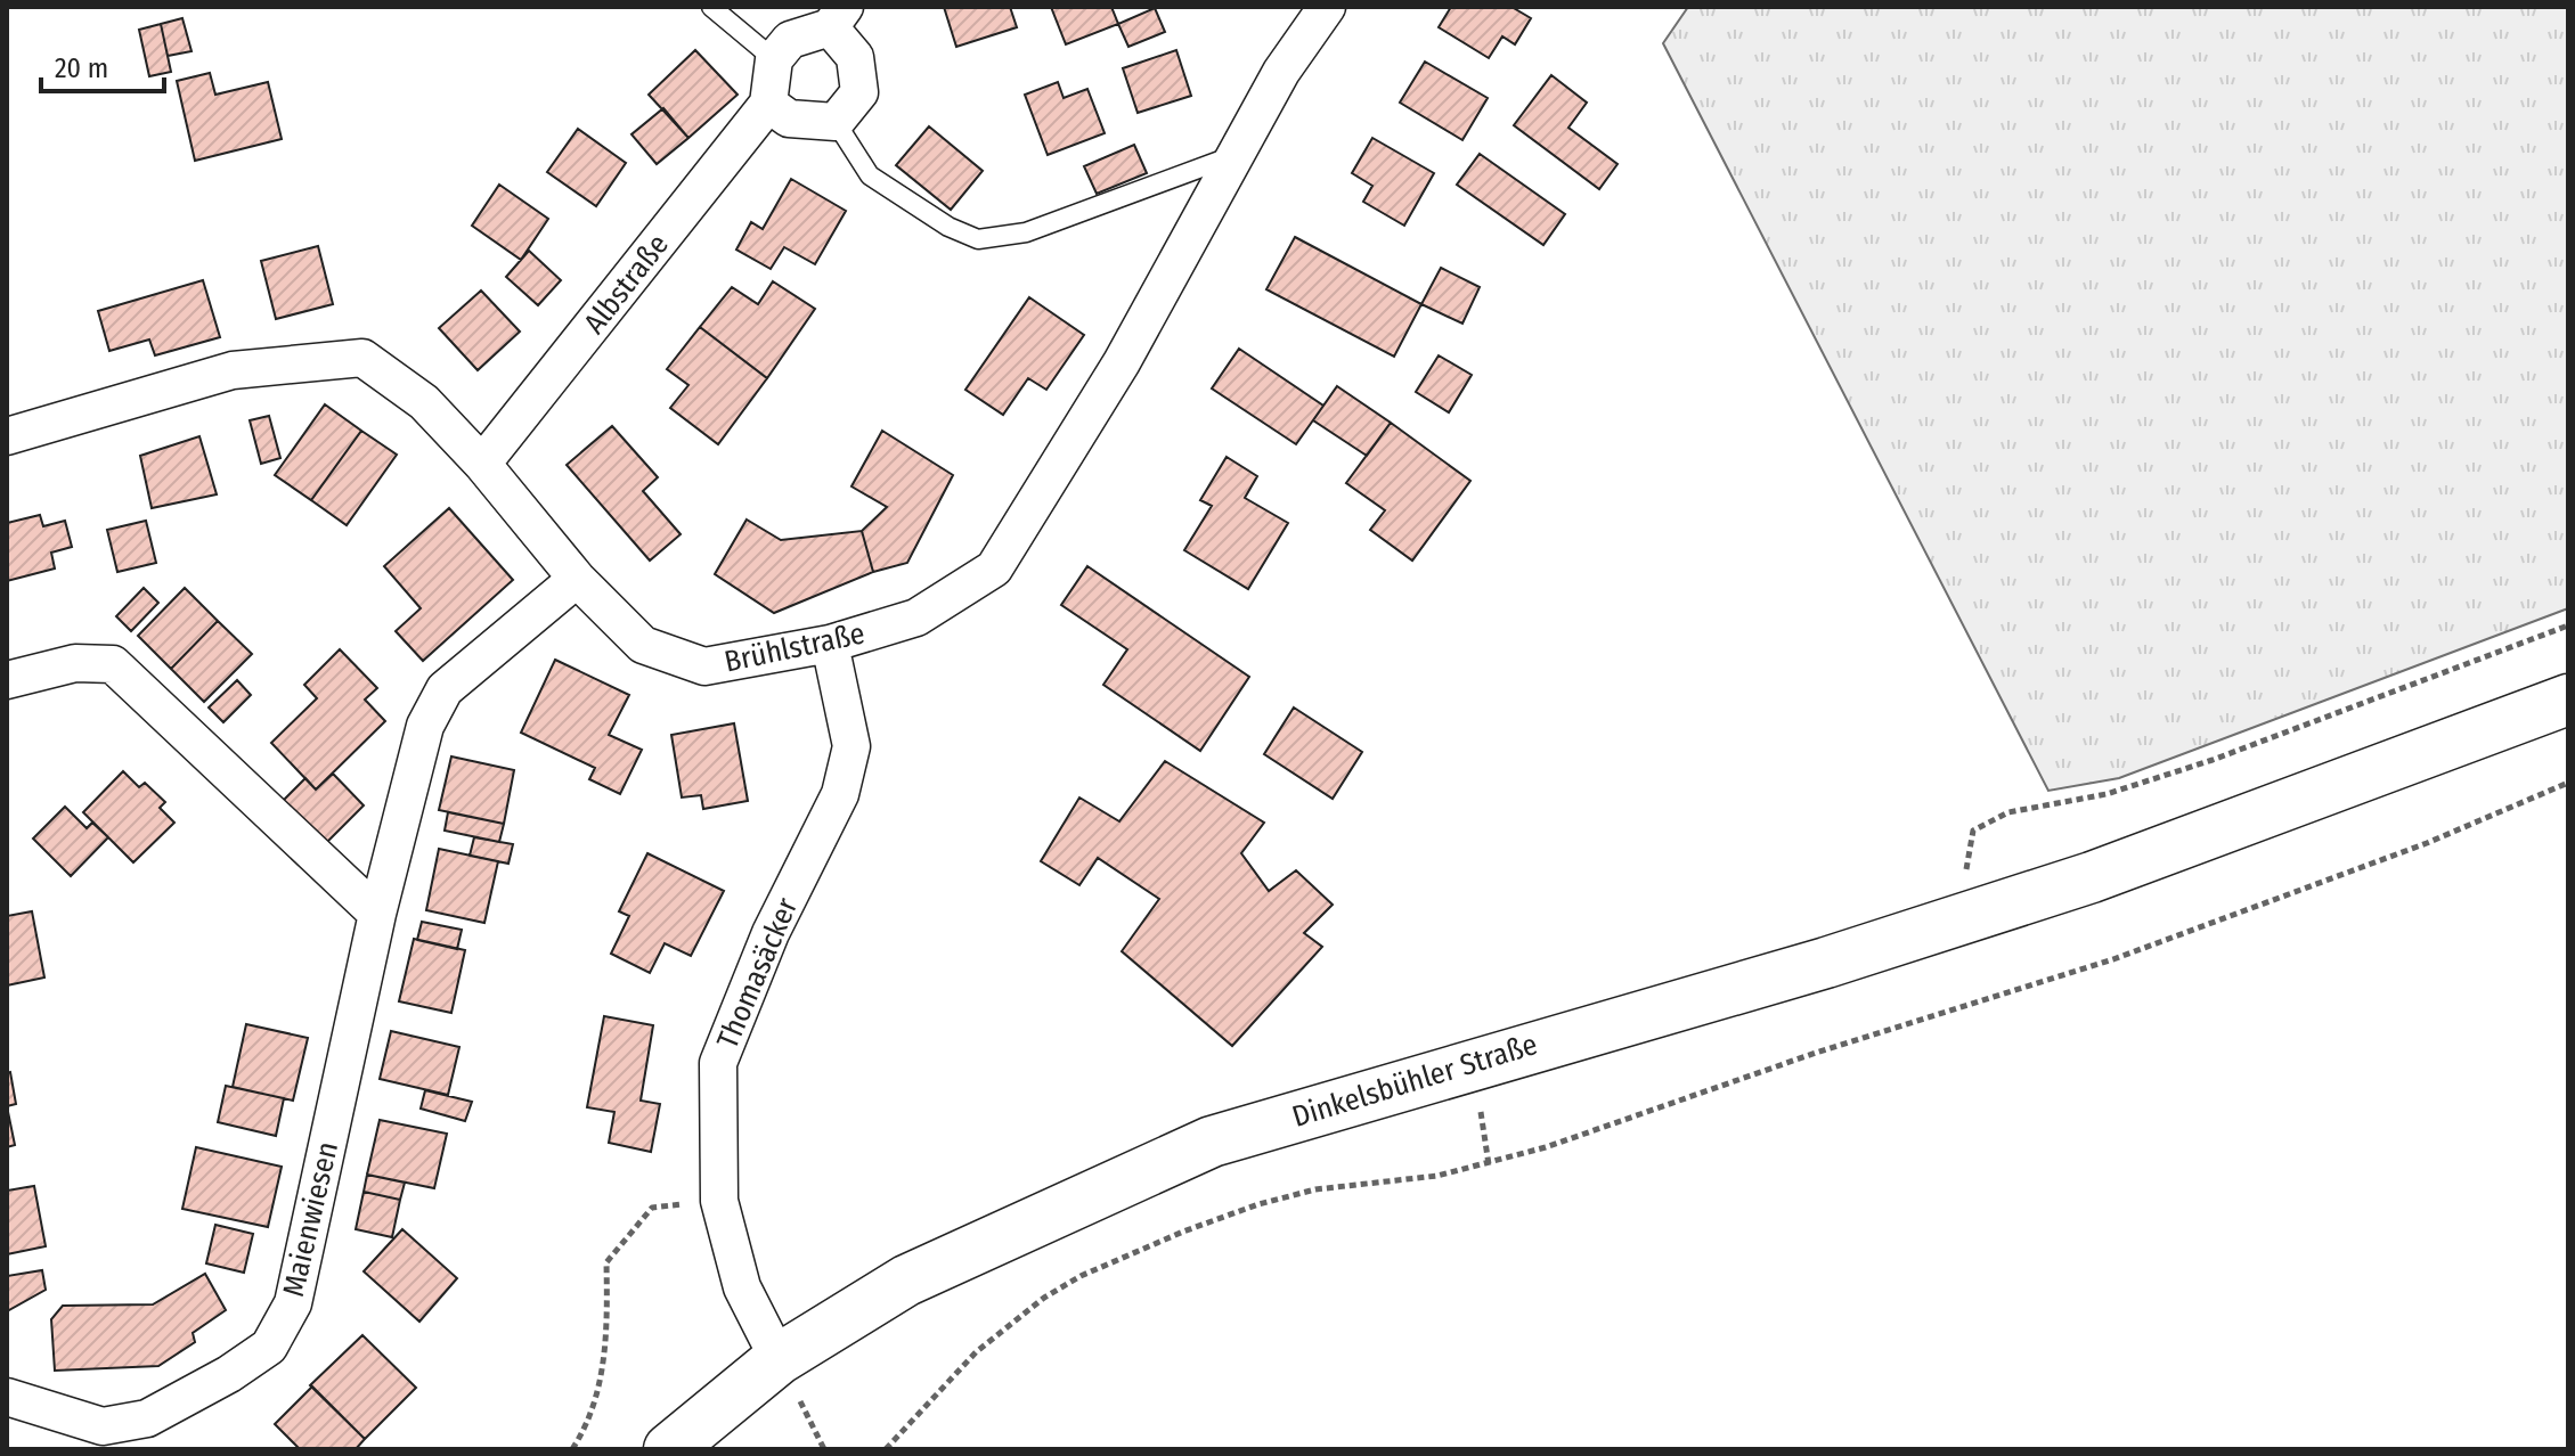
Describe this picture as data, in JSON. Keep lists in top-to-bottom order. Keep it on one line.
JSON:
{"streets":{"main road":["Dinkelsbühler Straße"],"street":["Albstraße","Brühlstraße","Thomasäcker","Maienwiesen"]},"crossings":[["Albstraße","Brühlstraße"],["Brühlstraße","Thomasäcker"],["Brühlstraße","Maienwiesen"],["Thomasäcker","Dinkelsbühler Straße"]],"scale_bar":"20 m"}
